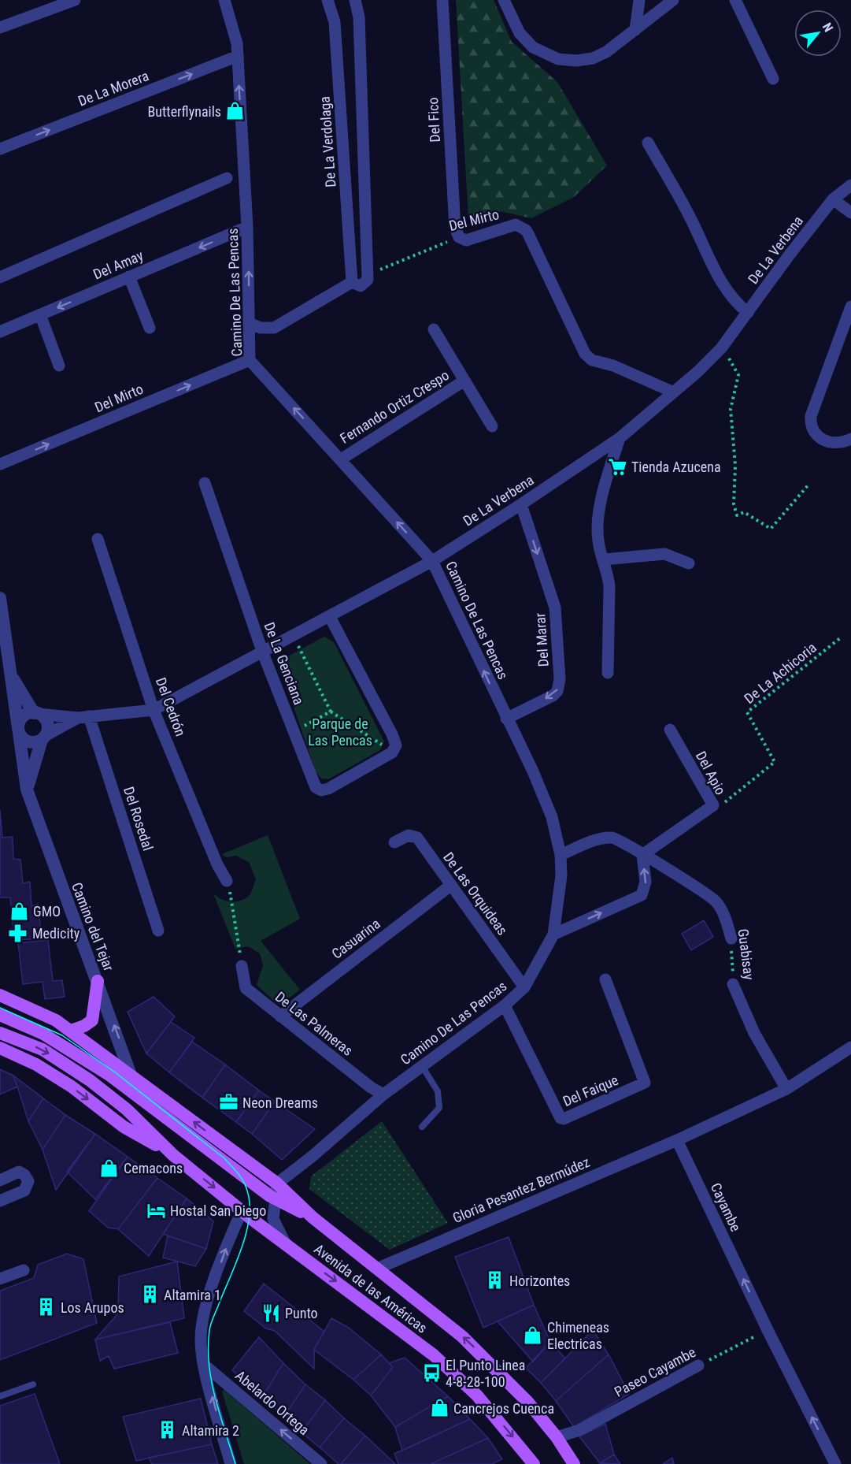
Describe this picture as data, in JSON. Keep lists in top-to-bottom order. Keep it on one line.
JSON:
{"streets":{"main road":["Avenida de las Américas"],"street":["De La Morera","Del Fico","De La Verdolaga","Del Mirto","De La Verbena","Del Amay","Camino De Las Pencas","Fernando Ortiz Crespo","Del Marar","De La Genciana","Del Cedrón","Del Apio","Del Rosedal","De Las Orquideas","Camino del Tejar","Casuarina","Guabisay","De Las Palmeras","Del Faique","Gloria Pesantez Bermúdez","Cayambe","Paseo Cayambe","Abelardo Ortega"],"path":["De La Achicoria"]},"crossings":[["De La Morera","Camino De Las Pencas"],["Del Fico","Del Mirto"],["Del Mirto","De La Verbena"],["Del Mirto","Camino De Las Pencas"],["De La Verbena","Camino De Las Pencas"],["De La Verbena","Del Marar"],["De La Verbena","De La Genciana"],["De La Verbena","Del Cedrón"],["De La Verbena","Del Rosedal"],["De La Verbena","Camino del Tejar"],["Del Amay","Camino De Las Pencas"],["Camino De Las Pencas","Fernando Ortiz Crespo"],["Camino De Las Pencas","Del Marar"],["Camino De Las Pencas","De Las Orquideas"],["Camino De Las Pencas","Guabisay"],["Camino De Las Pencas","De Las Palmeras"],["Camino De Las Pencas","Del Faique"],["Camino De Las Pencas","Avenida de las Américas"],["De La Achicoria","Del Apio"],["Del Apio","Guabisay"],["De Las Orquideas","Casuarina"],["Camino del Tejar","Avenida de las Américas"],["Casuarina","De Las Palmeras"],["Gloria Pesantez Bermúdez","Cayambe"],["Gloria Pesantez Bermúdez","Avenida de las Américas"],["Cayambe","Paseo Cayambe"],["Avenida de las Américas","Paseo Cayambe"]],"one_way":["De La Morera","Del Mirto","Camino De Las Pencas","Cayambe","Abelardo Ortega"],"parks":["Parque de Las Pencas"],"places":{"shop":["Butterflynails","GMO","Cemacons","Chimeneas Electricas","Cancrejos Cuenca"],"supermarket":["Tienda Azucena"],"pharmacy":["Medicity"],"office":["Neon Dreams"],"hotel":["Hostal San Diego"],"building":["Horizontes","Altamira 1","Los Arupos","Altamira 2"],"restaurant":["Punto"],"bus stop":["El Punto Linea 4-8-28-100"]},"north":"top right"}
